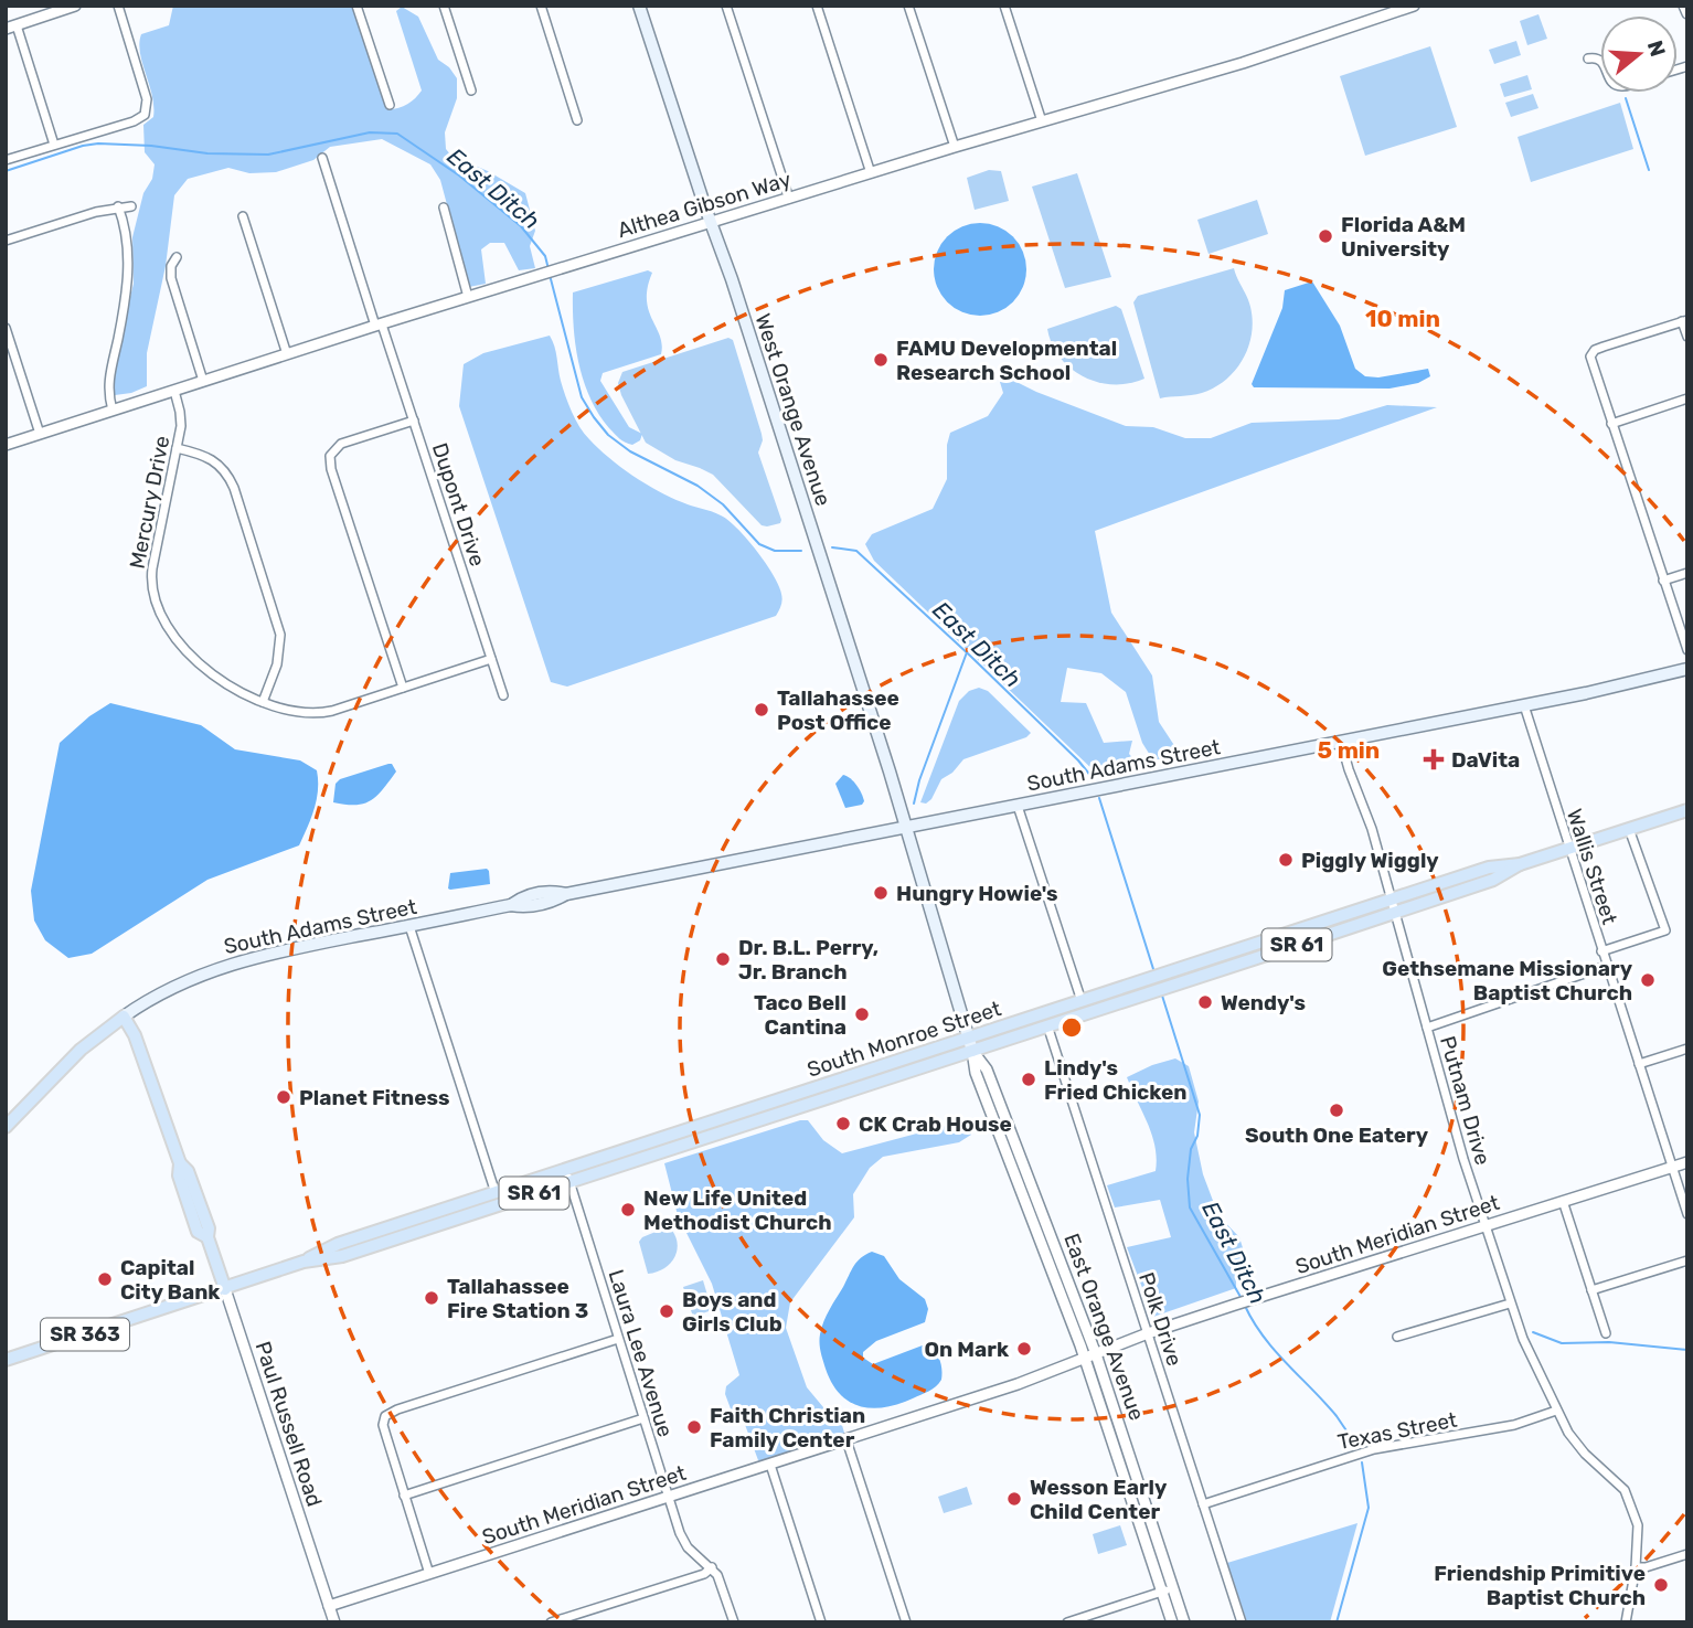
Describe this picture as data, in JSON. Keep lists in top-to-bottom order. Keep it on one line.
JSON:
{"streets":{"main road":["West Orange Avenue","South Adams Street","SR 61","South Monroe Street","East Orange Avenue","SR 363","Paul Russell Road"],"street":["Althea Gibson Way","Mercury Drive","Dupont Drive","Wallis Street","Putnam Drive","South Meridian Street","Polk Drive","Laura Lee Avenue","Texas Street"]},"crossings":[["Althea Gibson Way","West Orange Avenue"],["Althea Gibson Way","Mercury Drive"],["Althea Gibson Way","Dupont Drive"],["West Orange Avenue","South Adams Street"],["West Orange Avenue","East Orange Avenue"],["Mercury Drive","Dupont Drive"],["South Adams Street","Wallis Street"],["South Adams Street","Putnam Drive"],["South Adams Street","East Orange Avenue"],["South Adams Street","Paul Russell Road"],["Wallis Street","South Monroe Street"],["Wallis Street","South Meridian Street"],["South Monroe Street","Putnam Drive"],["South Monroe Street","Polk Drive"],["South Monroe Street","East Orange Avenue"],["South Monroe Street","Laura Lee Avenue"],["South Monroe Street","Paul Russell Road"],["Putnam Drive","South Meridian Street"],["Putnam Drive","Texas Street"],["South Meridian Street","Polk Drive"],["South Meridian Street","East Orange Avenue"],["South Meridian Street","Laura Lee Avenue"],["South Meridian Street","Paul Russell Road"],["Polk Drive","Texas Street"]],"water":["East Ditch"],"places":{"other":["Florida A&M University","FAMU Developmental Research School","Tallahassee Post Office","Piggly Wiggly","Hungry Howie's","Dr. B.L. Perry, Jr. Branch","Gethsemane Missionary Baptist Church","Wendy's","Taco Bell Cantina","Lindy's Fried Chicken","Planet Fitness","South One Eatery","CK Crab House","New Life United Methodist Church","Capital City Bank","Tallahassee Fire Station 3","Boys and Girls Club","On Mark","Faith Christian Family Center","Wesson Early Child Center","Friendship Primitive Baptist Church"],"health":["DaVita"]},"north":"right","rings":["10 min","5 min"]}
